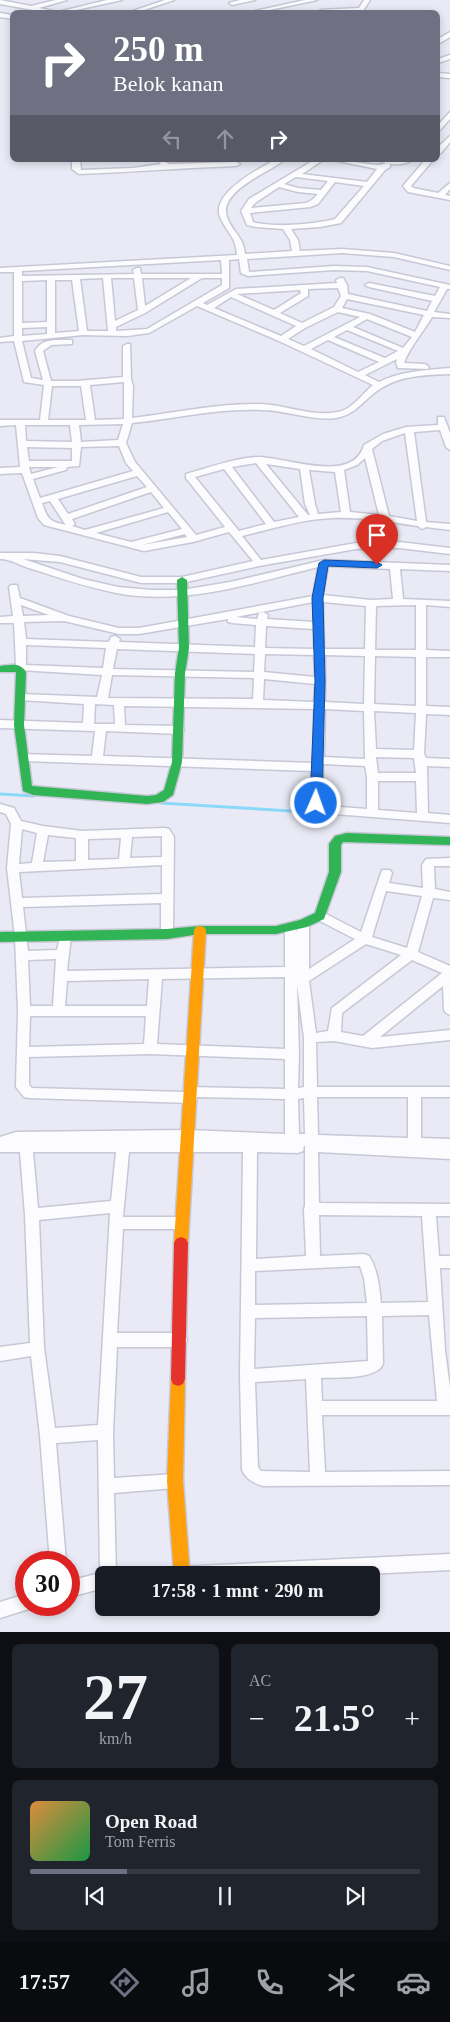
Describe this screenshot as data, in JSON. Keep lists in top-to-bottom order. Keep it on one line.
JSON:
{"page":{"turn":["250 m","Belok kanan"],"limit":"30","trip":"17:58 · 1 mnt · 290 m","tile":[["27","km/h"],"AC"],"heat":["−","21.5°","+"],"song":["Open Road","Tom Ferris"],"tabs":"17:57"}}
